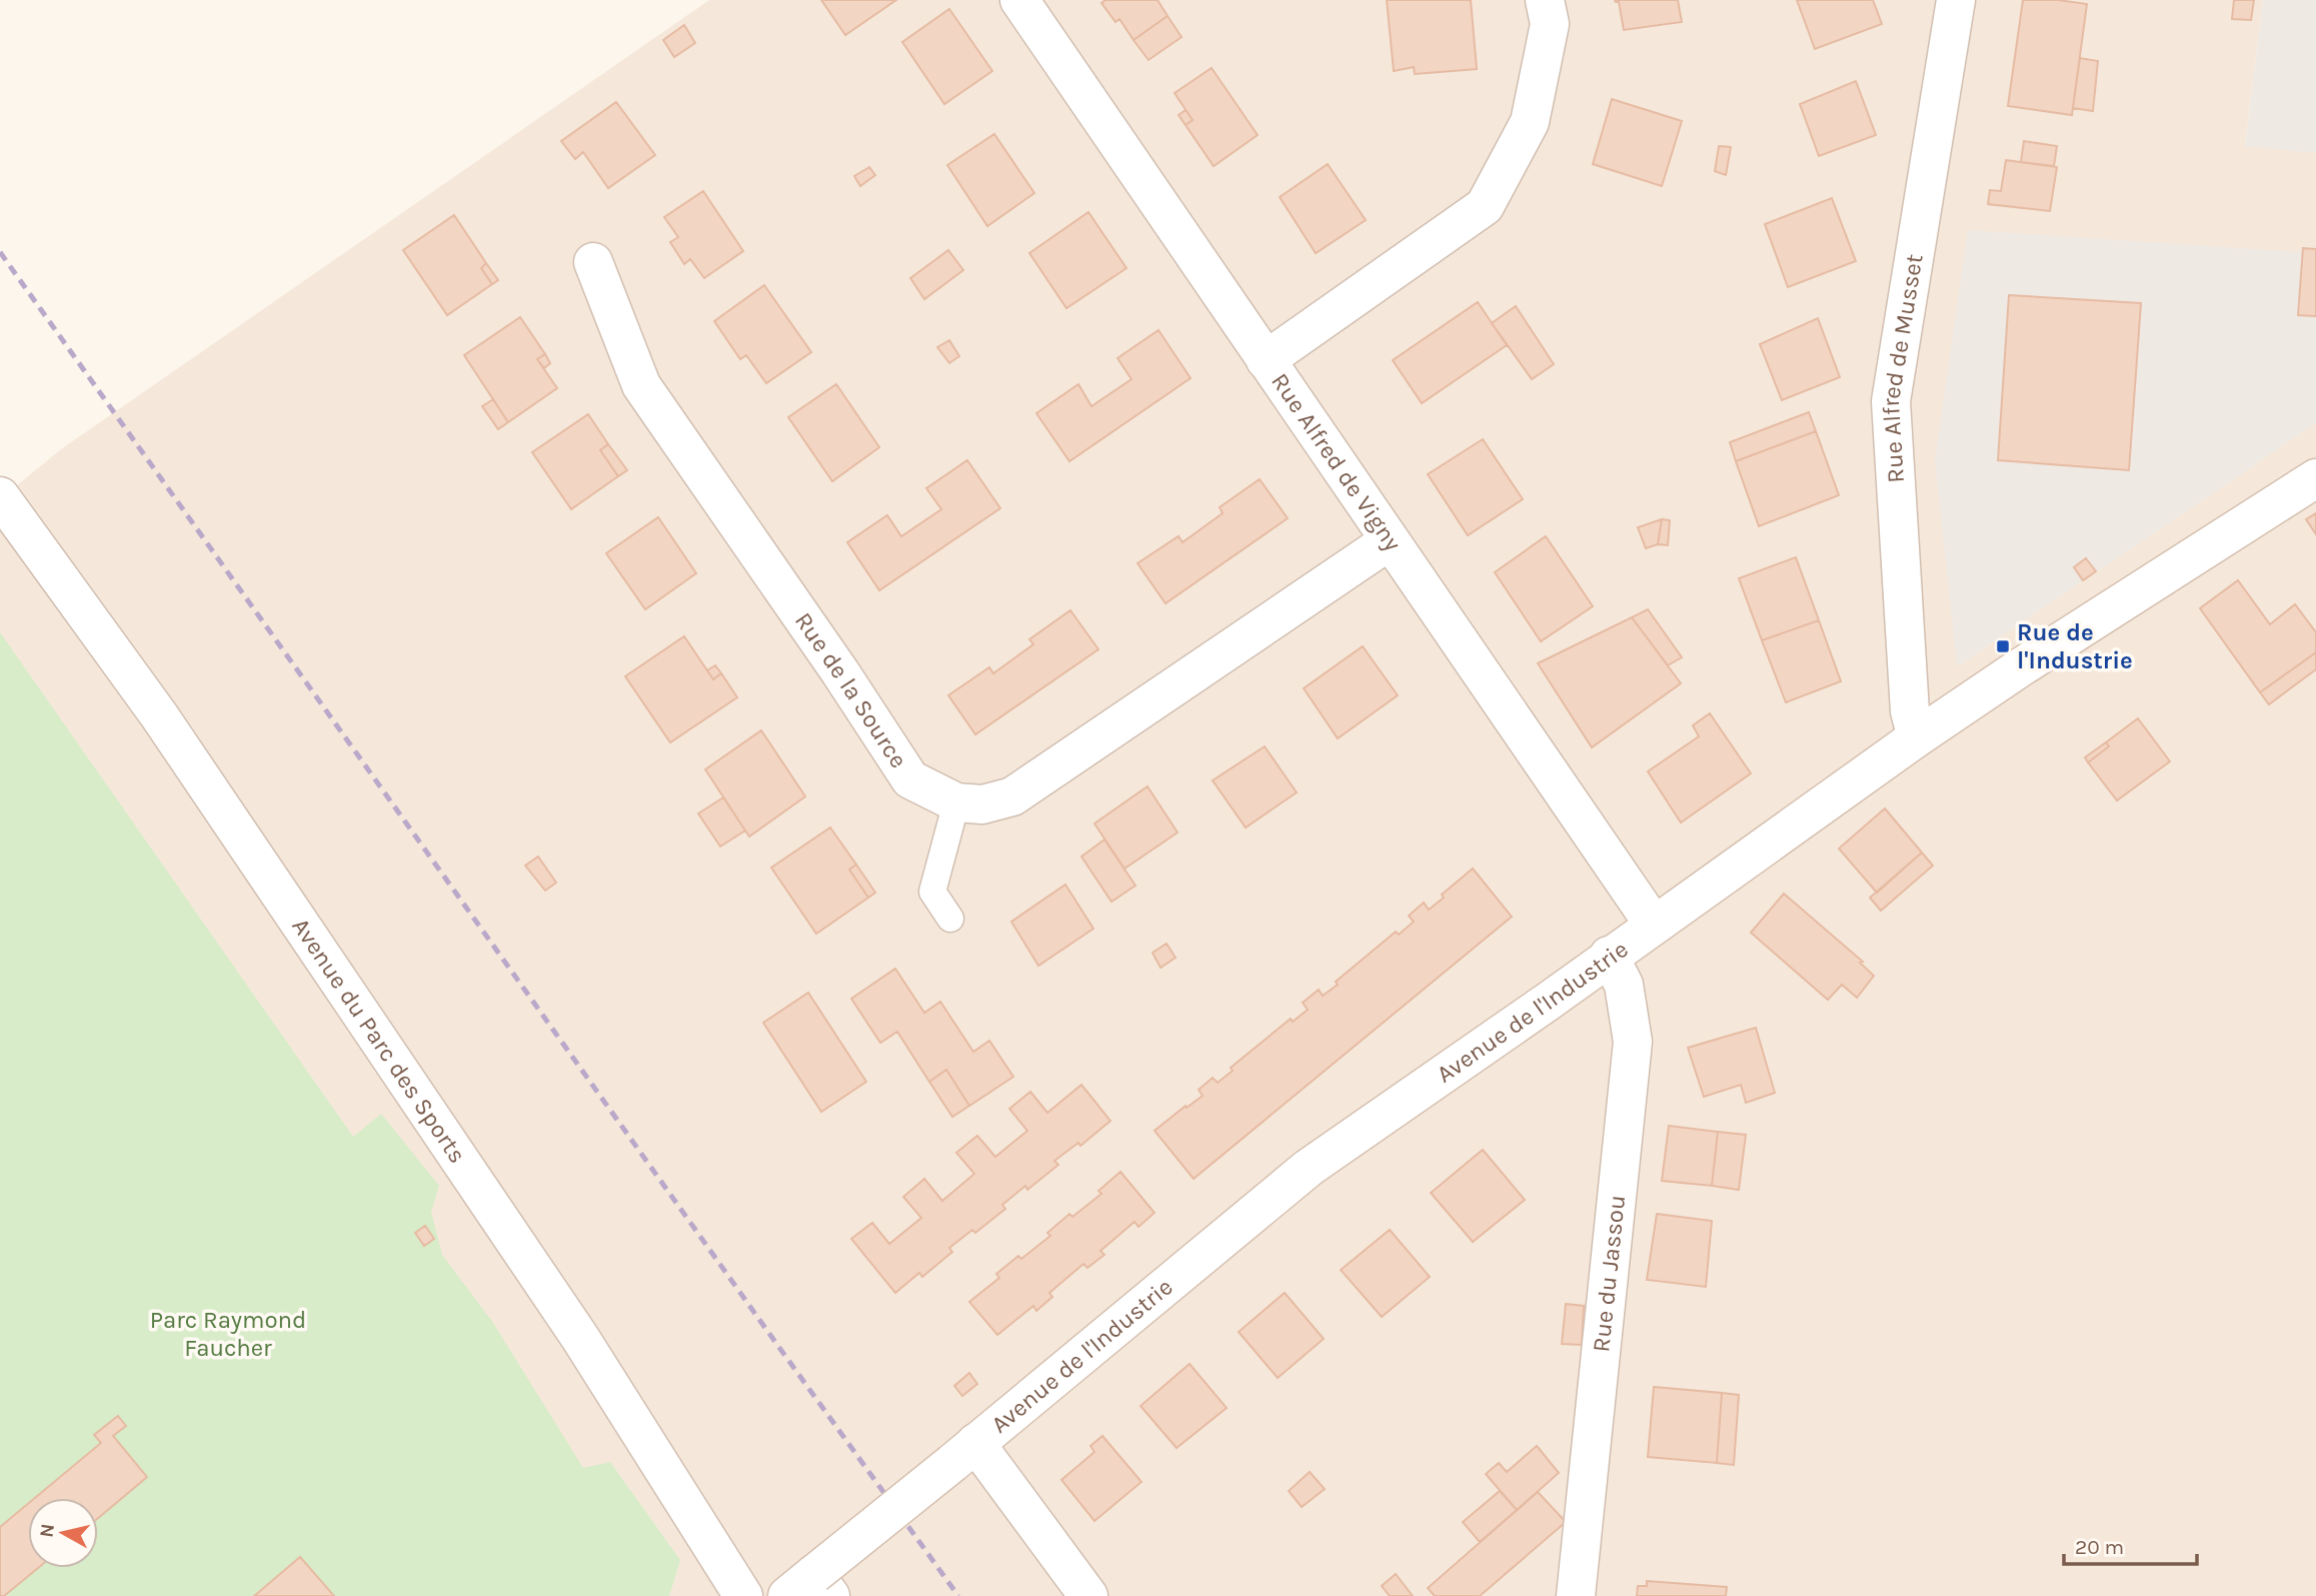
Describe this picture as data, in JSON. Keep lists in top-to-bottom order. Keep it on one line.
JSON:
{"streets":{"street":["Rue Alfred de Musset","Rue Alfred de Vigny","Rue de la Source","Avenue de l'Industrie","Avenue du Parc des Sports","Rue du Jassou"]},"crossings":[["Rue Alfred de Musset","Avenue de l'Industrie"],["Rue Alfred de Vigny","Rue de la Source"],["Rue Alfred de Vigny","Avenue de l'Industrie"],["Avenue de l'Industrie","Rue du Jassou"]],"parks":["Parc Raymond Faucher"],"places":{"transit":["Rue de l'Industrie"]},"scale_bar":"20 m","north":"left"}
